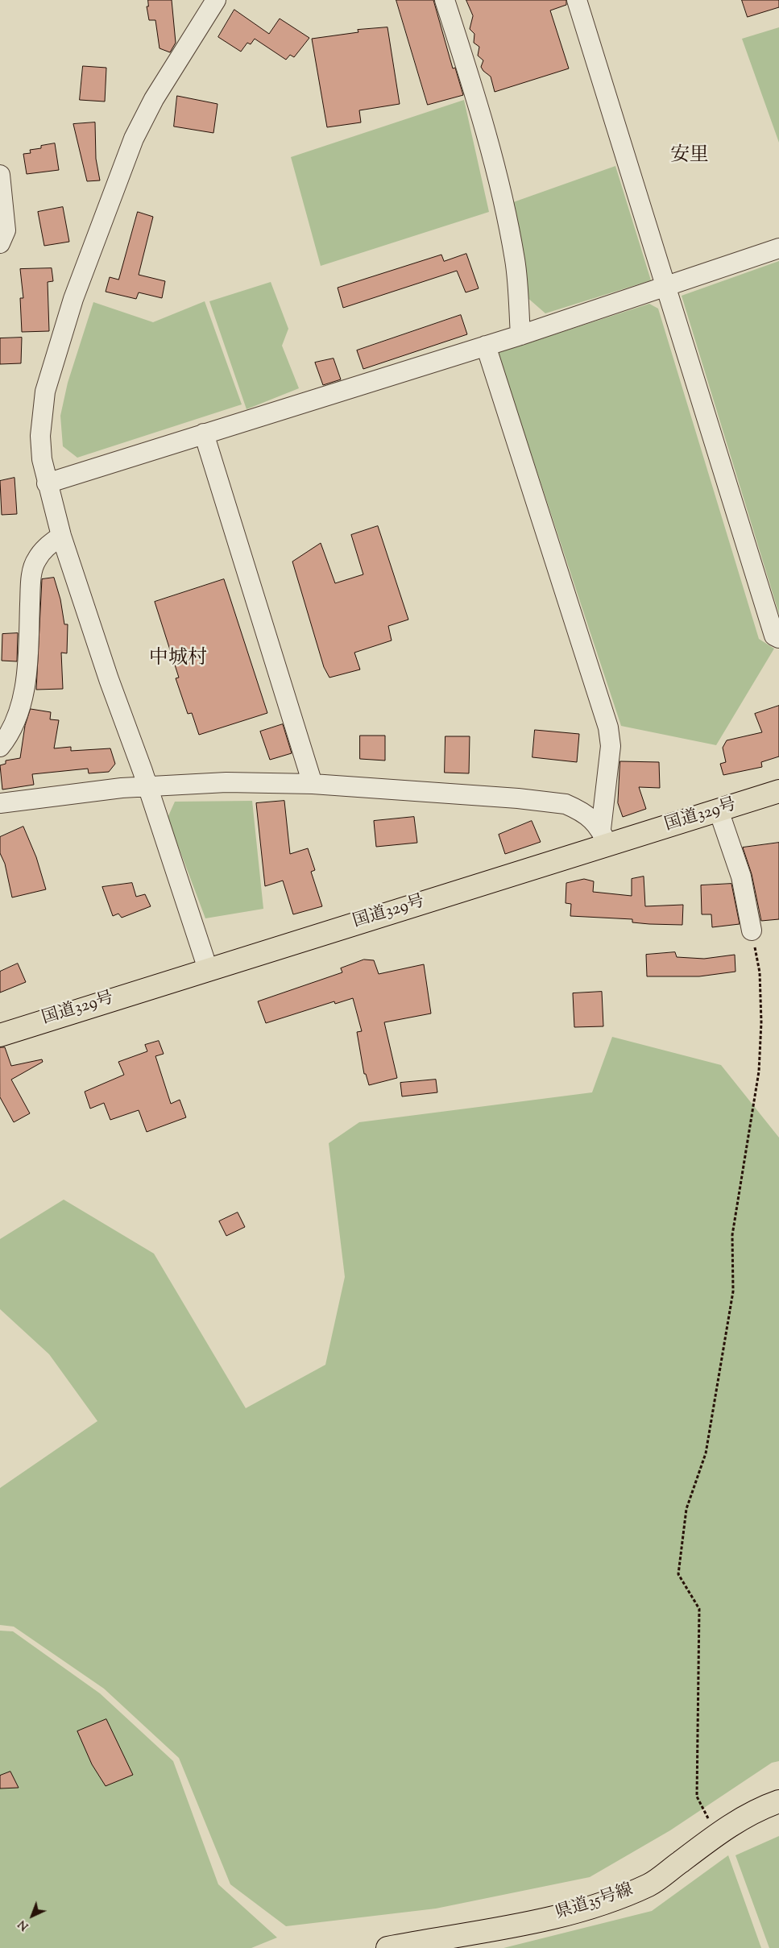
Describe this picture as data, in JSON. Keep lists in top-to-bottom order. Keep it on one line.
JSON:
{"streets":{"main road":["国道329号","県道35号線"]},"districts":["安里","中城村"],"north":"bottom left"}
